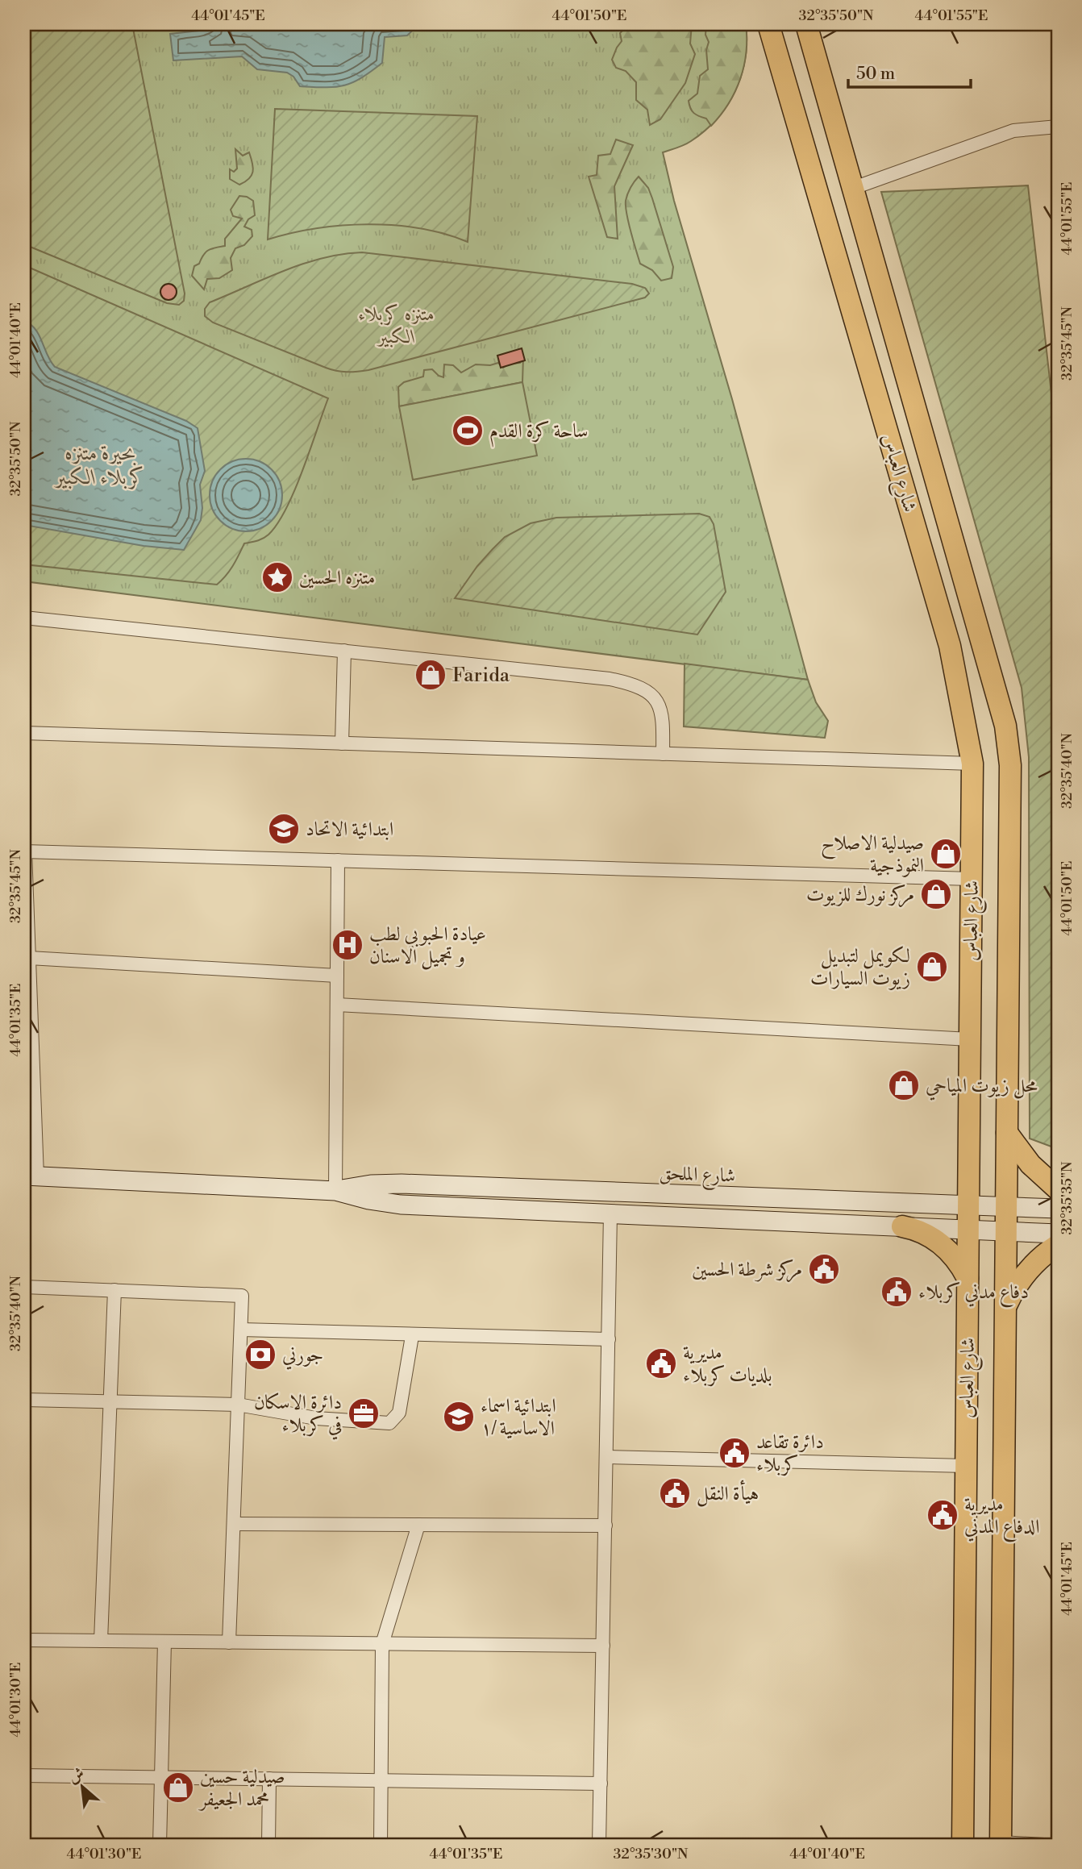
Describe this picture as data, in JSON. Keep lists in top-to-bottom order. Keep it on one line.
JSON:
{"streets":{"main road":["شارع العباس"],"street":["شارع الملحق"]},"crossings":[["شارع العباس","شارع الملحق"]],"water":["بحيرة متنزه كربلاء الكبير"],"parks":["متنزه كربلاء الكبير"],"places":{"sports":["ساحة كرة القدم"],"place":["متنزه الحسين"],"shop":["Farida","صيدلية الاصلاح النموذجية","مركز نورك للزيوت","لكويمل لتبديل زيوت السيارات","محل زيوت المياحي","صيدلية حسين محمد الجعيفر"],"school or university":["ابتدائية الاتحاد","ابتدائية اسماء الاساسية /١"],"hospital":["عيادة الحبوبي لطب و تجميل الاسنان"],"public building":["مركز شرطة الحسين","دفاع مدني كربلاء","مديرية بلديات كربلاء","دائرة تقاعد كربلاء","هيأة النقل","مديرية الدفاع المدني"],"bank":["جورني"],"office":["دائرة الاسكان في كربلاء"]},"scale_bar":"50 m","north":"top left","coordinates":["44°01'45\"E","44°01'50\"E","32°35'50\"N","44°01'55\"E","44°01'40\"E","32°35'45\"N","32°35'40\"N","44°01'35\"E","32°35'35\"N","44°01'30\"E","32°35'30\"N"]}
